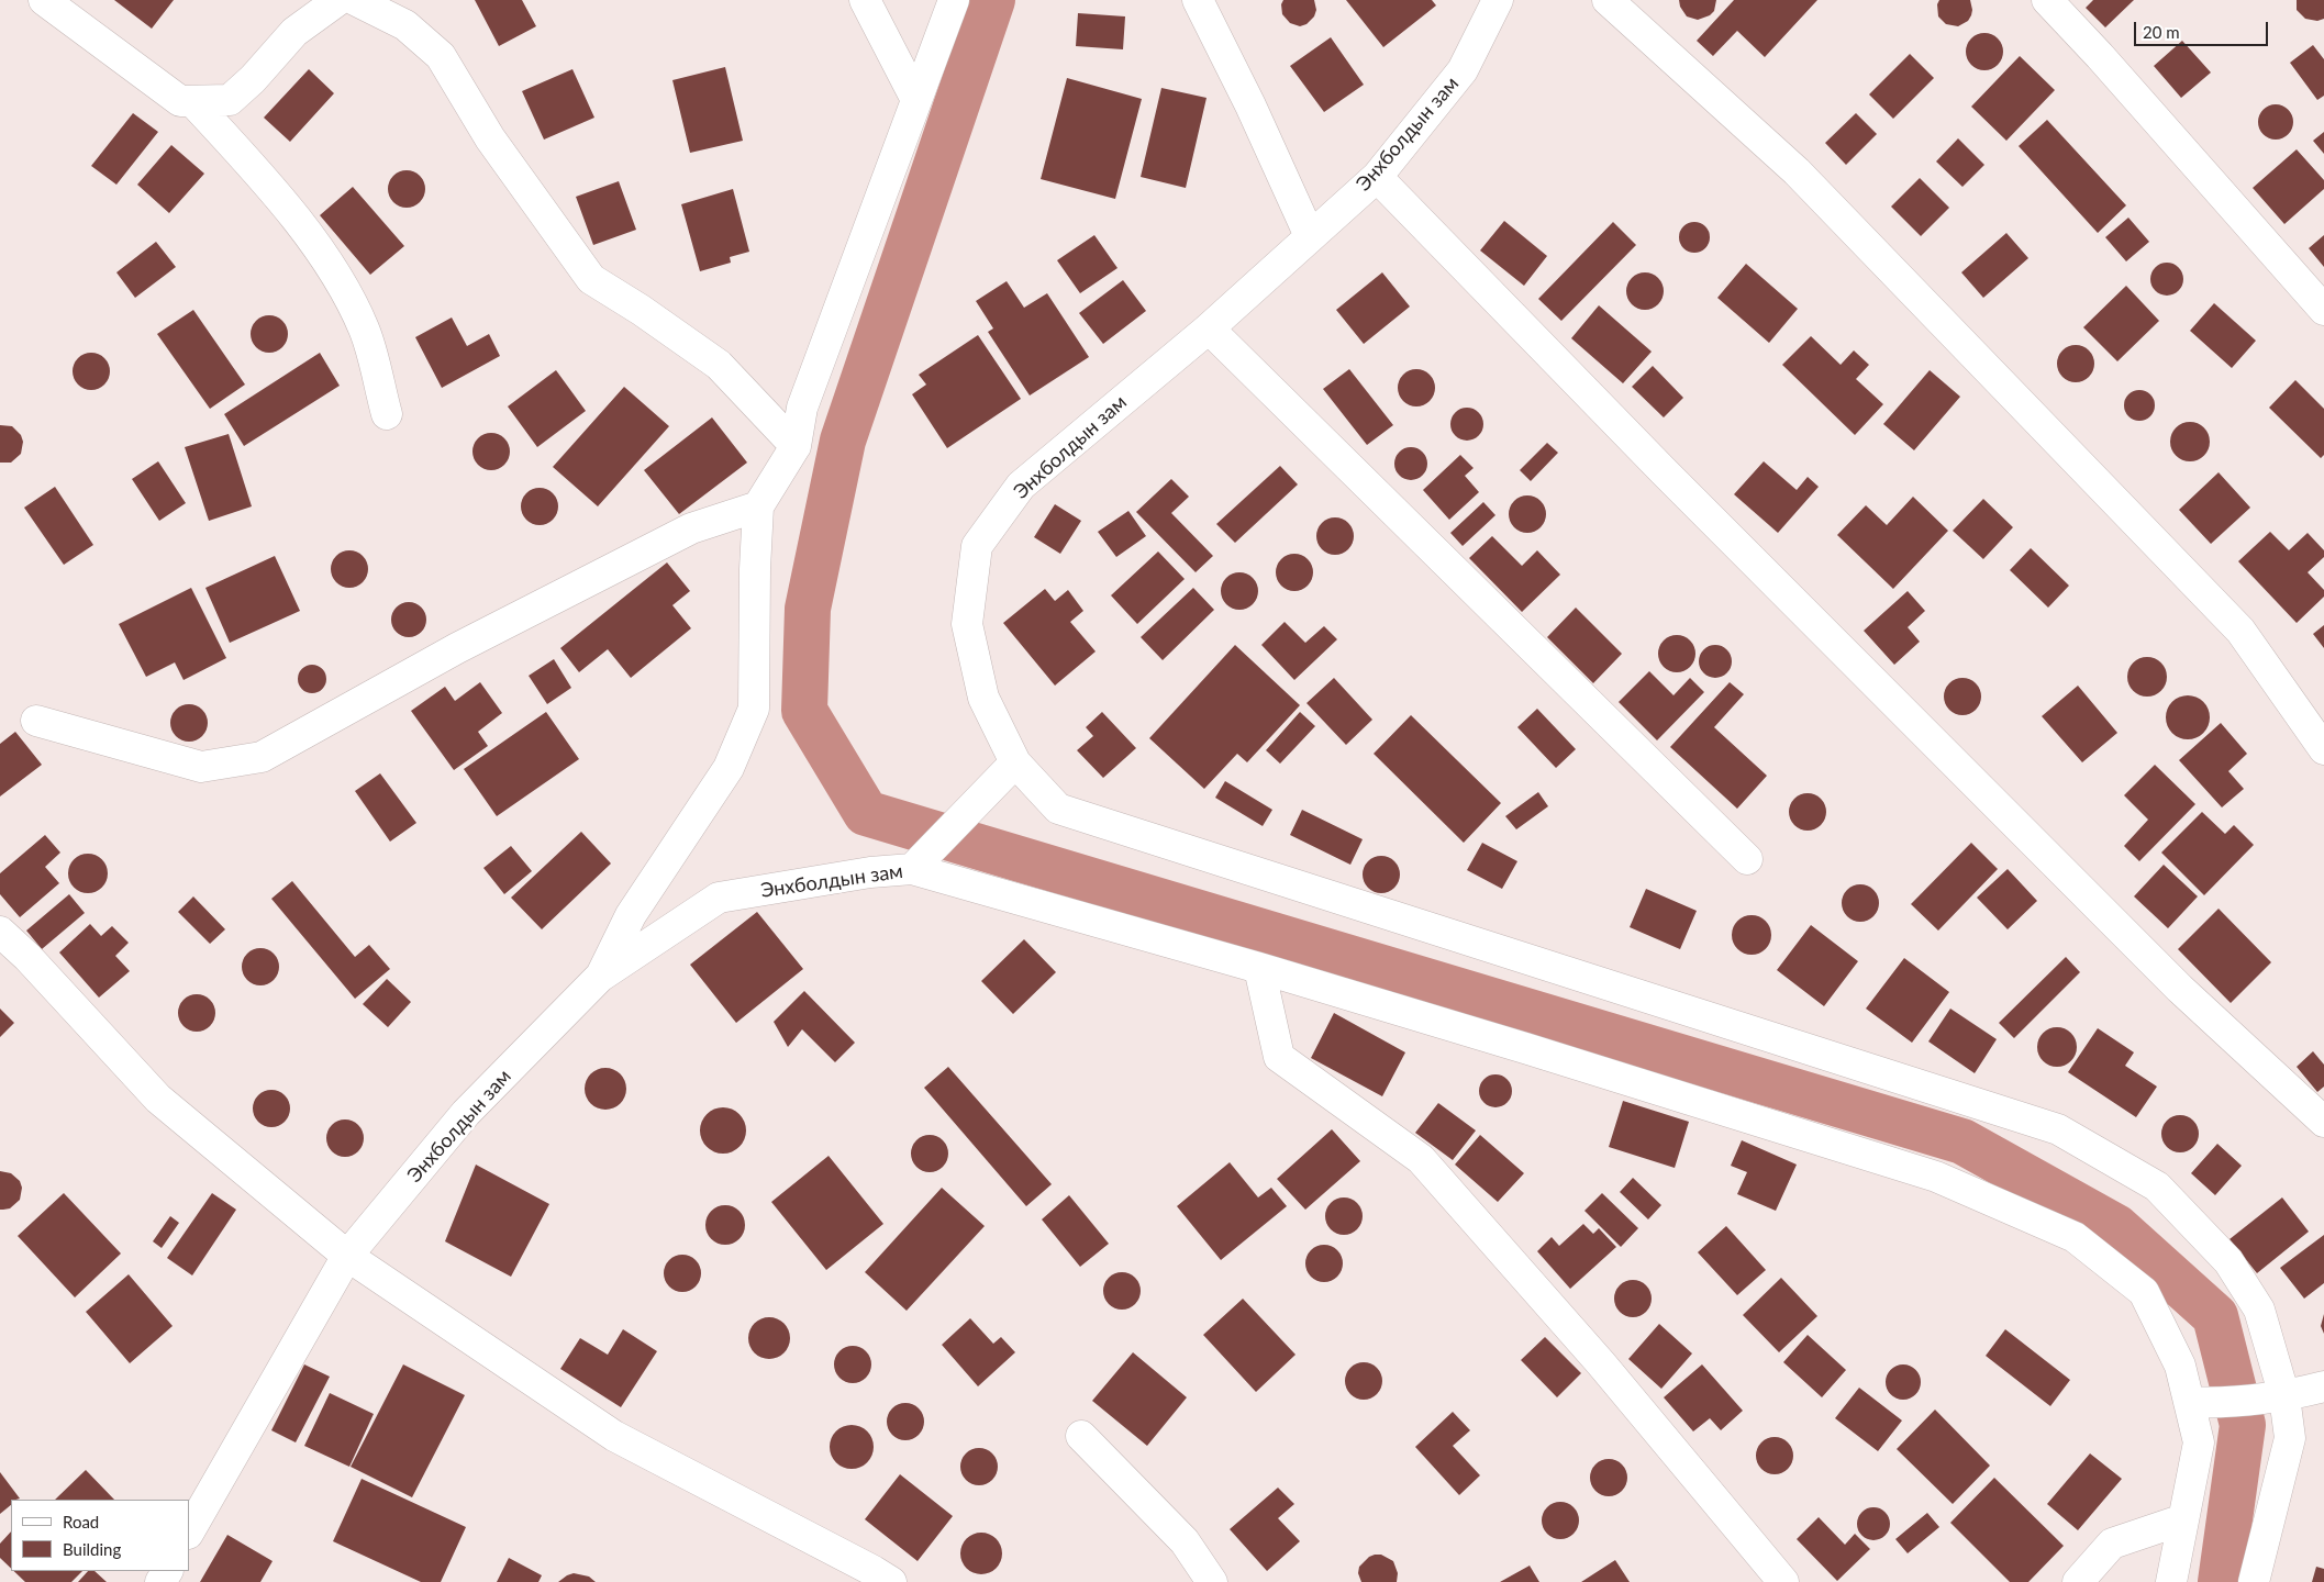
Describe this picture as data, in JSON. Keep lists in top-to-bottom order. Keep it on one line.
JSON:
{"streets":{"street":["Энхболдын зам"]},"legend":["Road","Building"],"scale_bar":"20 m"}
